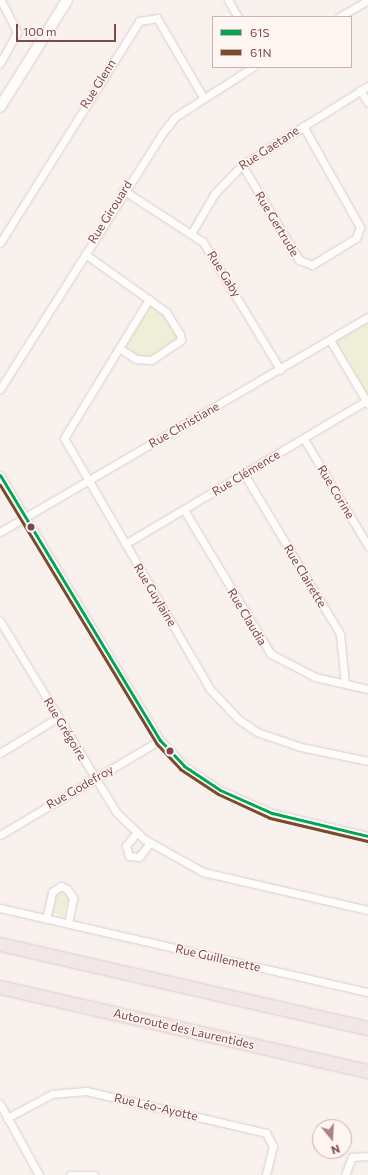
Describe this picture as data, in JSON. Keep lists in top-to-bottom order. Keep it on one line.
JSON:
{"streets":{"highway":["Autoroute des Laurentides"],"street":["Rue Glenn","Rue Gaetane","Rue Girouard","Rue Gertrude","Rue Gaby","Rue Christiane","Rue Clémence","Rue Corine","Rue Clairette","Rue Guylaine","Rue Claudia","Rue Grégoire","Rue Godefroy","Rue Guillemette","Rue Léo-Ayotte"]},"crossings":[["Rue Glenn","Rue Girouard"],["Rue Gaetane","Rue Gertrude"],["Rue Gaetane","Rue Gaby"],["Rue Girouard","Rue Gaby"],["Rue Gaby","Rue Christiane"],["Rue Christiane","Rue Guylaine"],["Rue Clémence","Rue Corine"],["Rue Clémence","Rue Clairette"],["Rue Clémence","Rue Guylaine"],["Rue Clémence","Rue Claudia"],["Rue Clairette","Rue Claudia"],["Rue Grégoire","Rue Godefroy"]],"lines":["transit line 61S","transit line 61N"],"legend":["61S","61N"],"scale_bar":"100 m","north":"bottom"}
